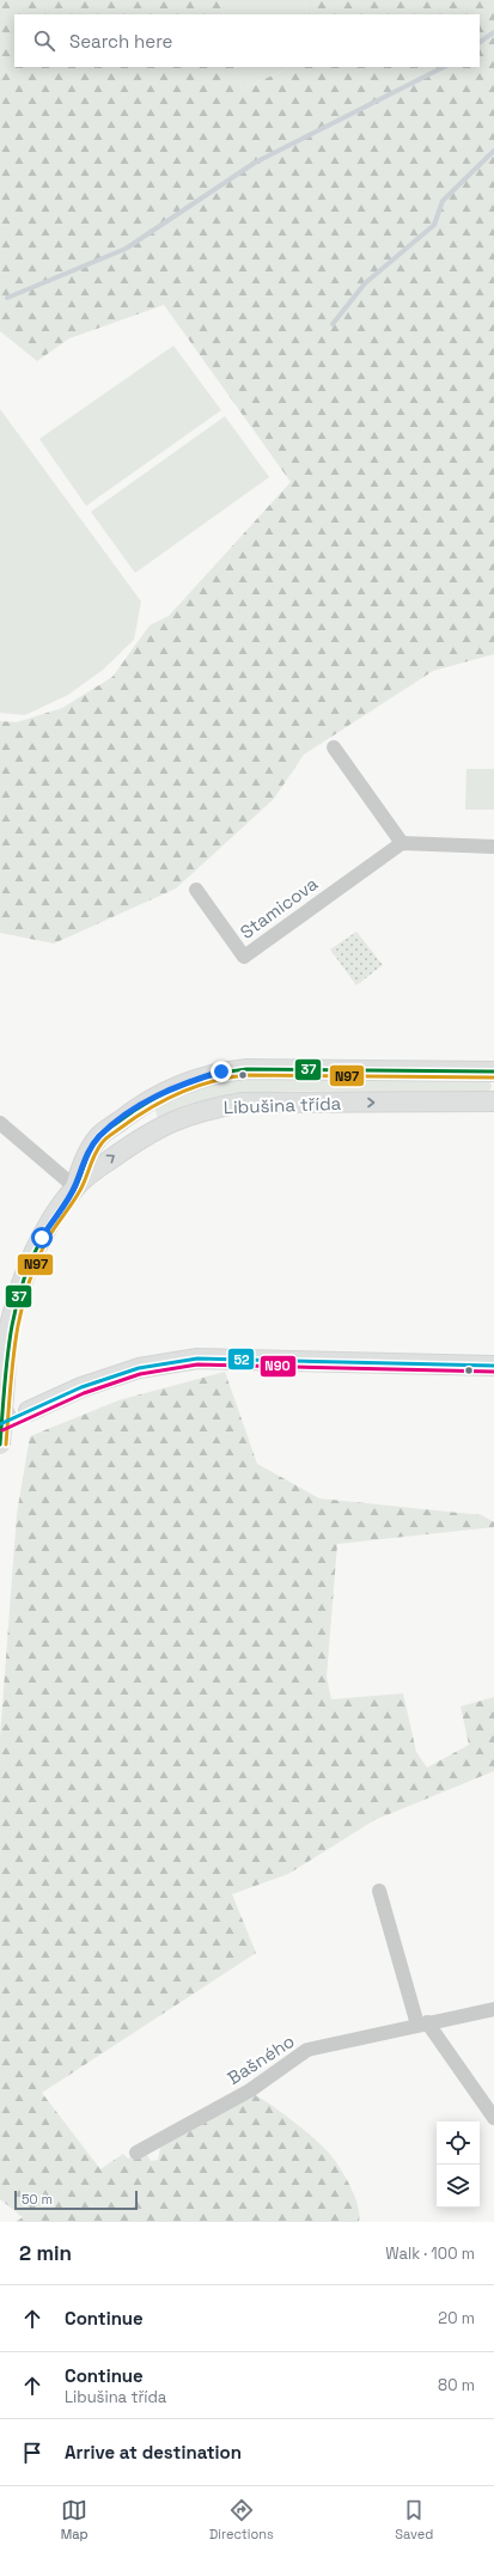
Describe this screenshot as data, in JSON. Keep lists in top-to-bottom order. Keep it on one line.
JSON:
{"streets":{"street":["Stamicova","Libušina třída","Bašného"]},"lines":["transit line 37","transit line N97","transit line 52","transit line N90"],"scale_bar":"50 m","page":{"search":"Search here","scale":"50 m","heading":["2 min","Walk · 100 m"],"list":[["Continue","20 m"],["Continue","Libušina třída","80 m"],"Arrive at destination"],"nav":["Map","Directions","Saved"]}}
